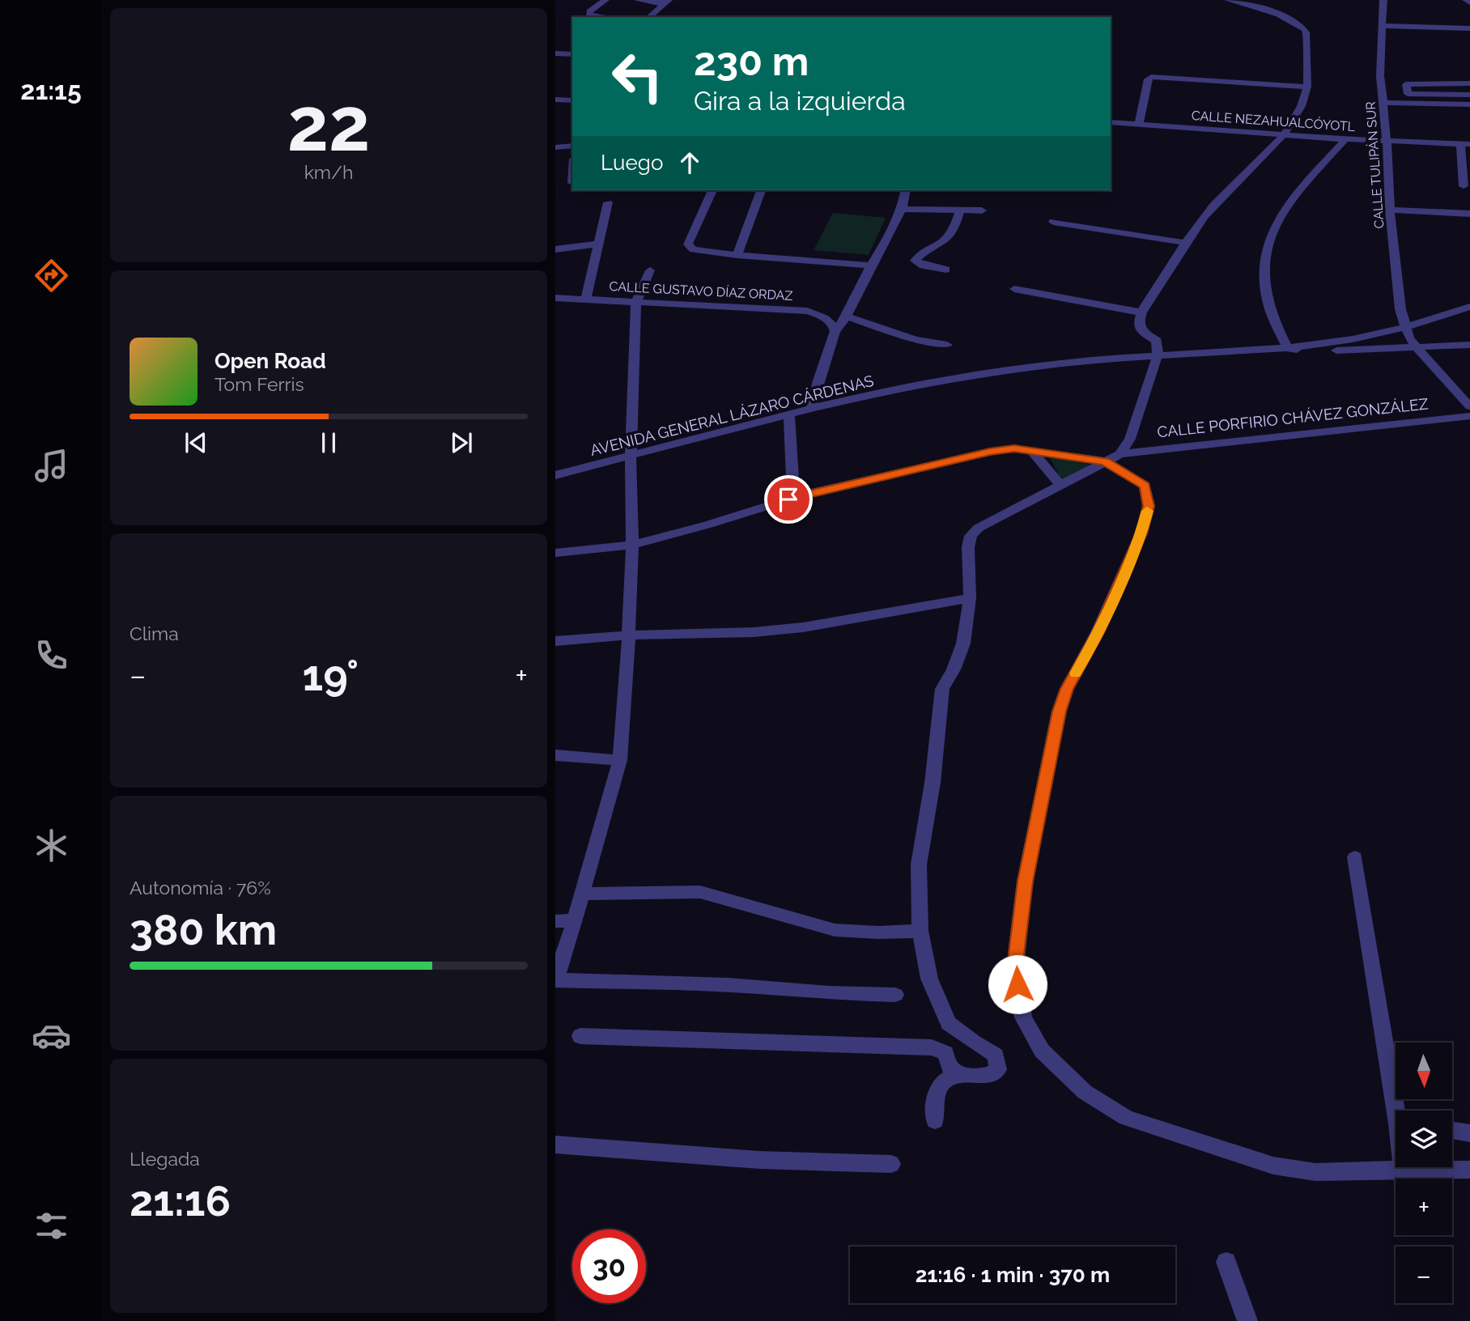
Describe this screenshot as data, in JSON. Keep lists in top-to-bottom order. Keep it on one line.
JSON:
{"streets":{"street":["CALLE NEZAHUALCÓYOTL","CALLE TULIPÁN SUR","CALLE GUSTAVO DÍAZ ORDAZ","AVENIDA GENERAL LÁZARO CÁRDENAS","CALLE PORFIRIO CHÁVEZ GONZÁLEZ"]},"crossings":[["CALLE NEZAHUALCÓYOTL","CALLE TULIPÁN SUR"],["CALLE TULIPÁN SUR","AVENIDA GENERAL LÁZARO CÁRDENAS"]],"north":"bottom","page":{"tabs":"21:15","tile":[["22","km/h"],"Clima",["Autonomía · 76%","380 km"],["Llegada","21:16"]],"turn":["230 m","Gira a la izquierda"],"then":"Luego","song":["Open Road","Tom Ferris"],"heat":["−","19°","+"],"map_buttons":["+","−"],"limit":"30","trip":"21:16 · 1 min · 370 m"}}
